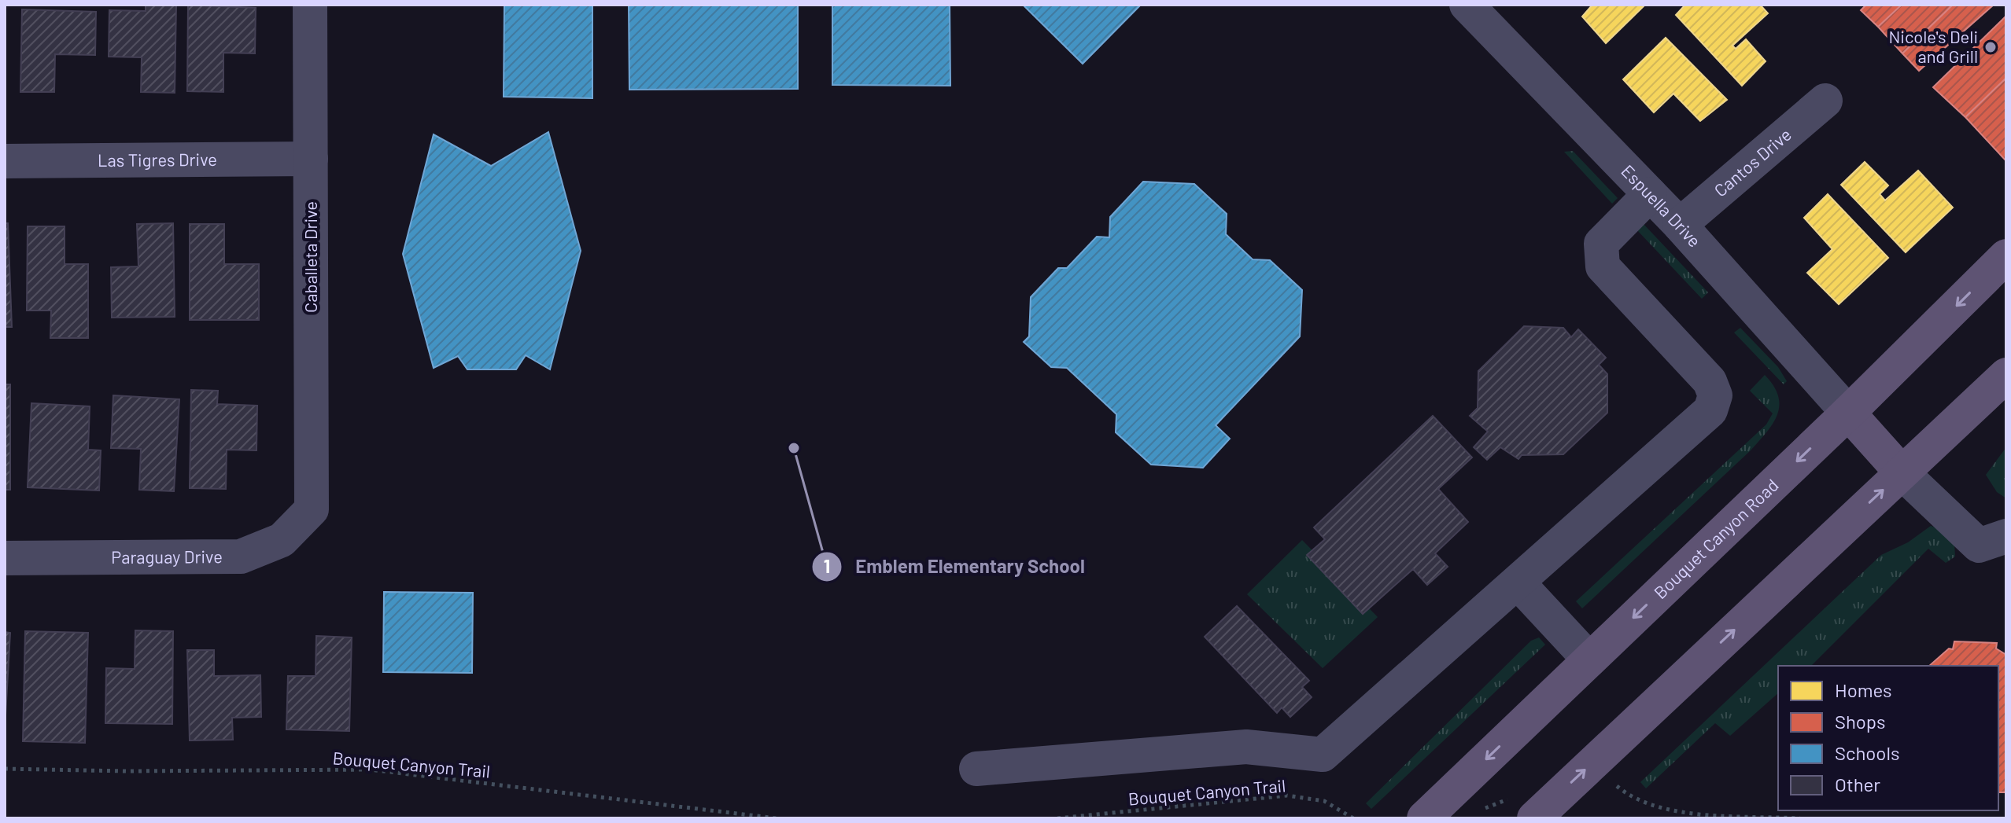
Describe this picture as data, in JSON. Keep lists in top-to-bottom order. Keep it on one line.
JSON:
{"streets":{"main road":["Bouquet Canyon Road"],"street":["Las Tigres Drive","Cantos Drive","Espuella Drive","Caballeta Drive","Paraguay Drive"],"path":["Bouquet Canyon Trail"]},"crossings":[["Las Tigres Drive","Caballeta Drive"],["Cantos Drive","Espuella Drive"],["Espuella Drive","Bouquet Canyon Road"],["Caballeta Drive","Paraguay Drive"]],"places":["Nicole's Deli and Grill","Emblem Elementary School"],"legend":["Homes","Shops","Schools","Other"]}
